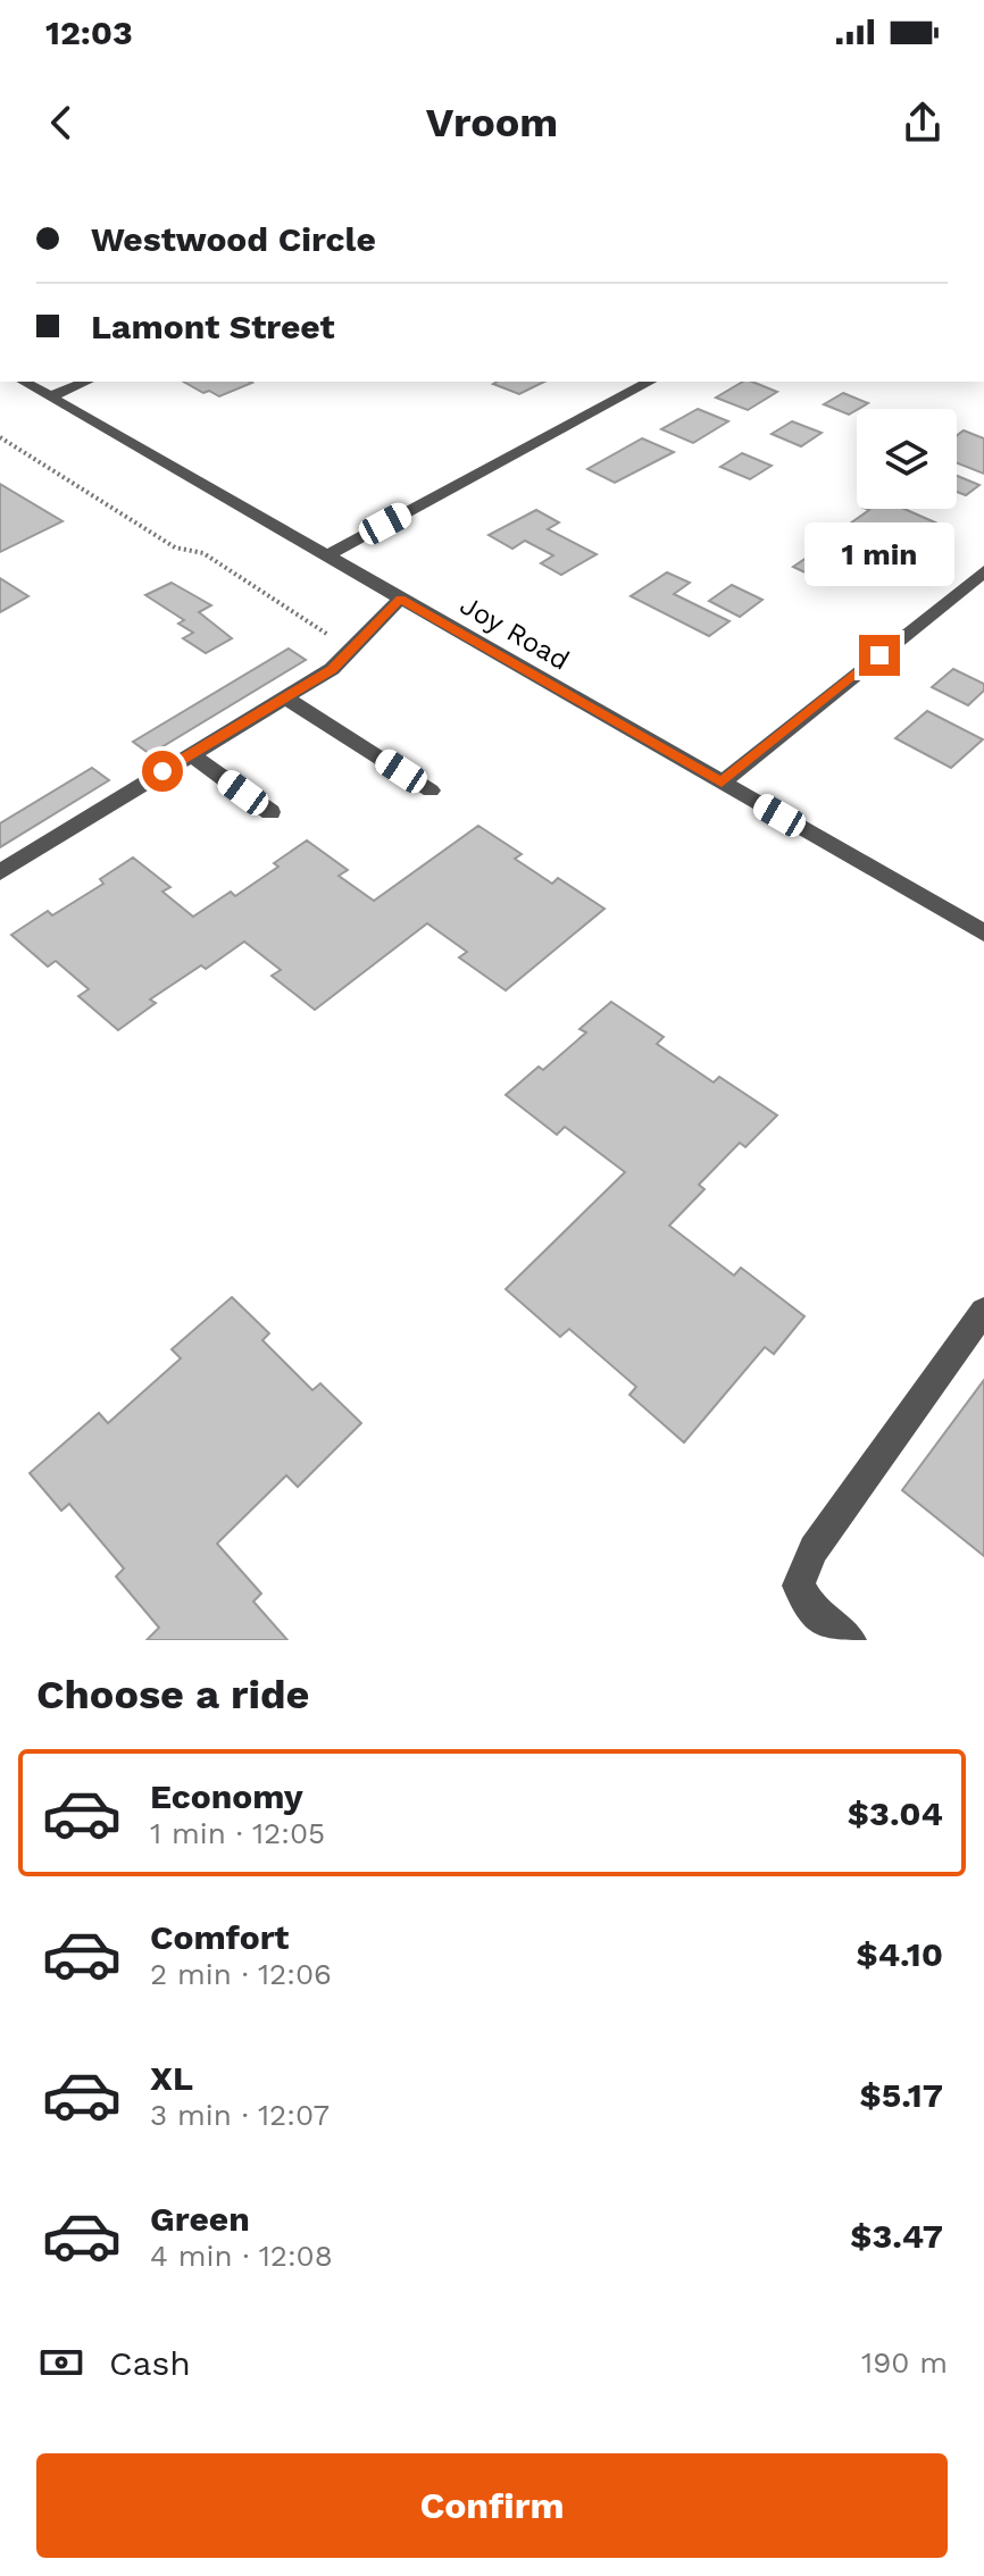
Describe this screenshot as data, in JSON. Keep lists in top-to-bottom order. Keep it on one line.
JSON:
{"streets":{"street":["Joy Road"]},"page":{"status":"12:03","header":"Vroom","banner":["Westwood Circle","Lamont Street"],"bubble":"1 min","heading":"Choose a ride","list":[{"name":"Economy","note":"1 min · 12:05","value":"$3.04"},{"name":"Comfort","note":"2 min · 12:06","value":"$4.10"},{"name":"XL","note":"3 min · 12:07","value":"$5.17"},{"name":"Green","note":"4 min · 12:08","value":"$3.47"}],"pay":["Cash","190 m"],"buttons":"Confirm"}}
